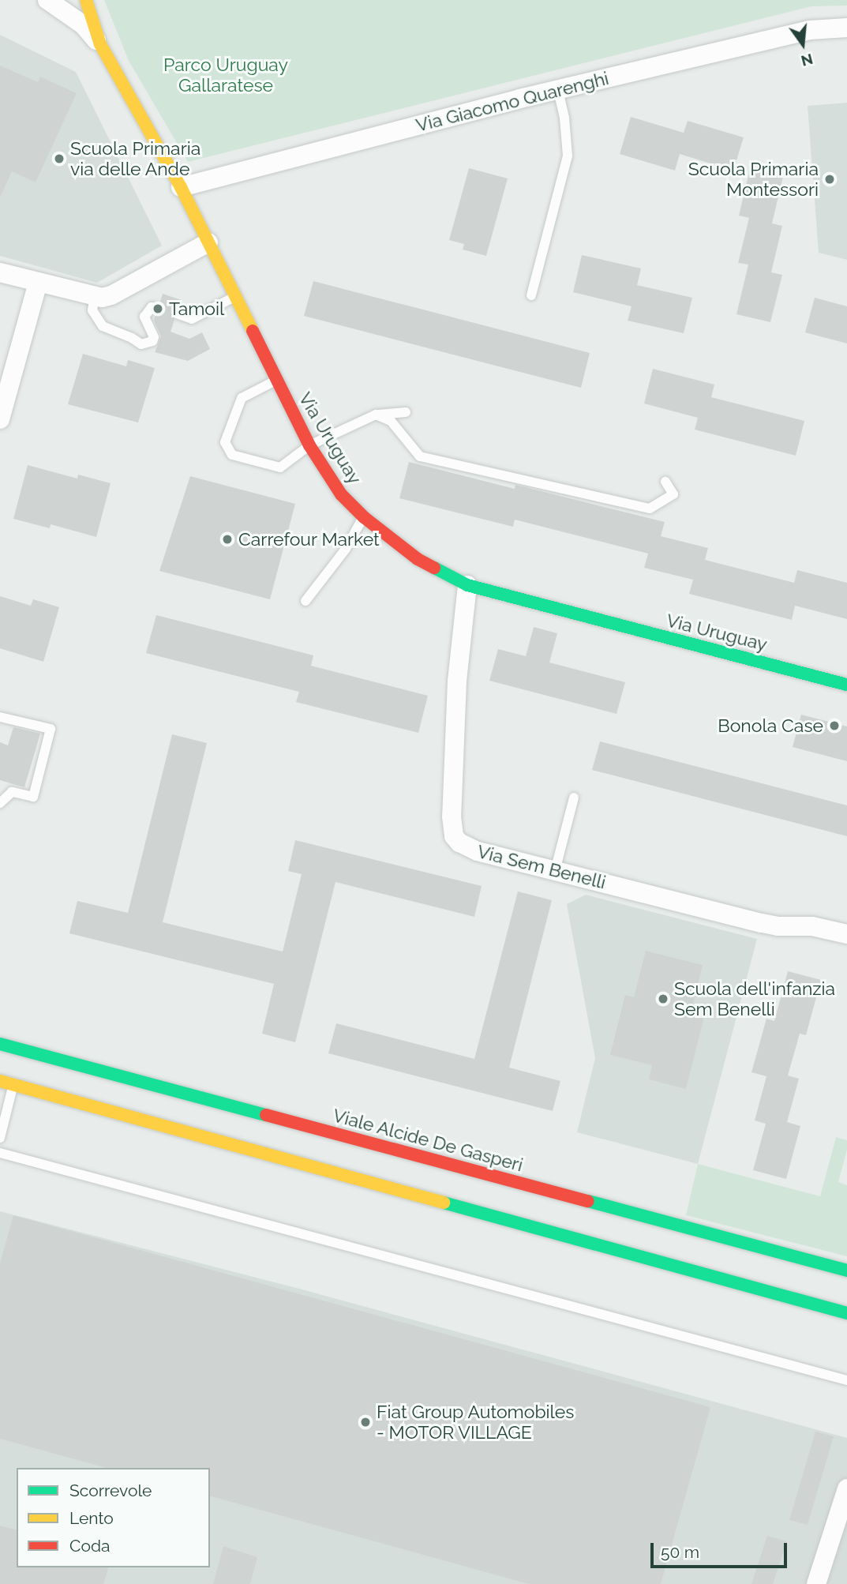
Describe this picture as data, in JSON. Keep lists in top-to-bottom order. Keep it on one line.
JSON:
{"streets":{"main road":["Via Uruguay","Viale Alcide De Gasperi"],"street":["Via Giacomo Quarenghi","Via Sem Benelli"]},"crossings":[["Via Giacomo Quarenghi","Via Uruguay"],["Via Uruguay","Via Sem Benelli"]],"parks":["Parco Uruguay Gallaratese"],"places":["Scuola Primaria via delle Ande","Scuola Primaria Montessori","Tamoil","Carrefour Market","Bonola Case","Scuola dell'infanzia Sem Benelli","Fiat Group Automobiles - MOTOR VILLAGE"],"legend":["Scorrevole","Lento","Coda"],"scale_bar":"50 m","north":"bottom"}
